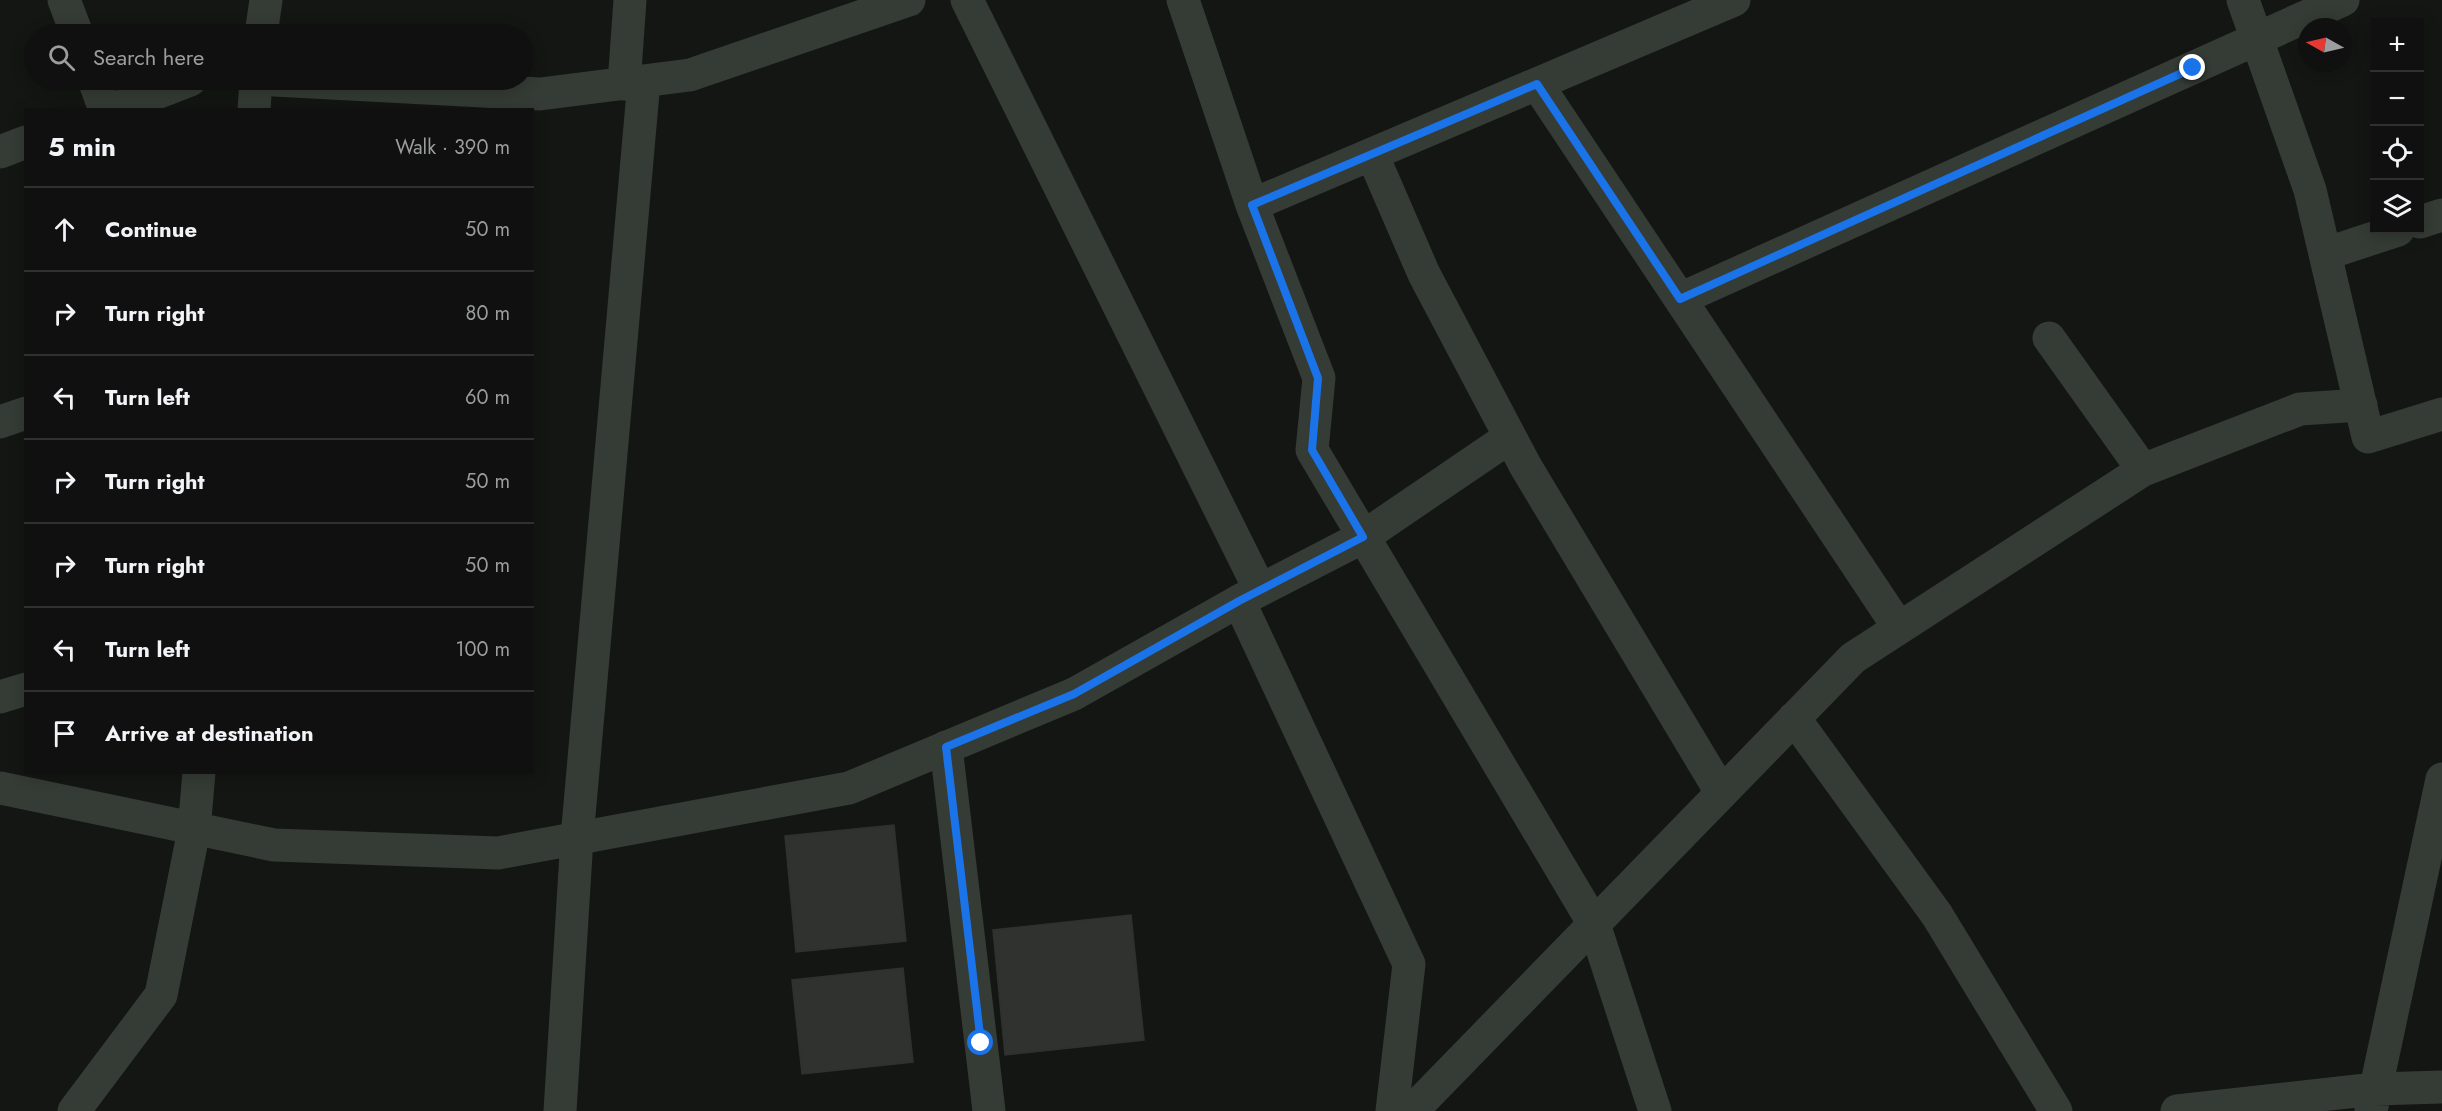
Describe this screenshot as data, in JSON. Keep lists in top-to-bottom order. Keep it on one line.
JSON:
{"north":"left","page":{"map_buttons":["+","−"],"search":"Search here","heading":["5 min","Walk · 390 m"],"list":[["Continue","50 m"],["Turn right","80 m"],["Turn left","60 m"],["Turn right","50 m"],["Turn right","50 m"],["Turn left","100 m"],"Arrive at destination"]}}
